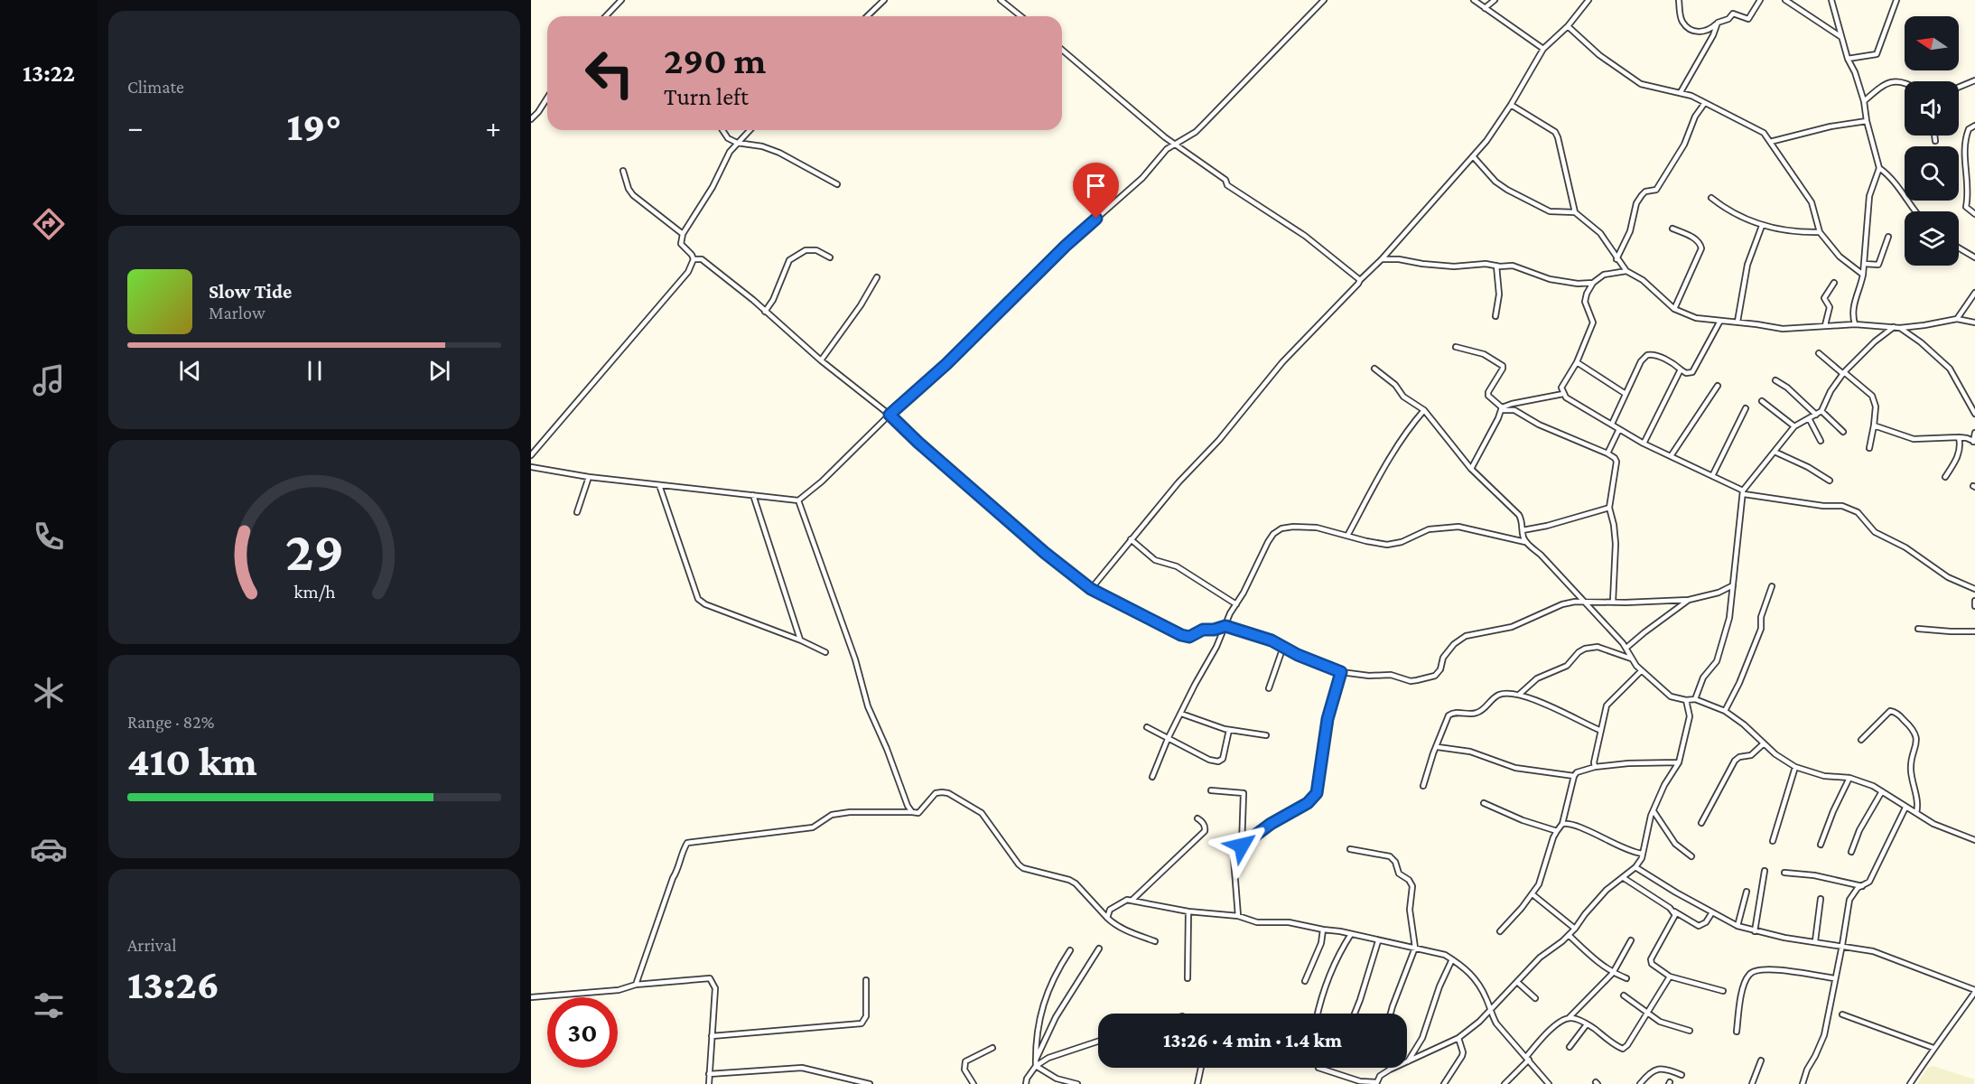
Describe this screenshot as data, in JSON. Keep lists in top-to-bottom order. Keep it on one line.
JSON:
{"north":"left","page":{"tabs":"13:22","tile":["Climate",["Range · 82%","410 km"],["Arrival","13:26"]],"turn":["290 m","Turn left"],"heat":["−","19°","+"],"song":["Slow Tide","Marlow"],"limit":"30","trip":"13:26 · 4 min · 1.4 km","gauge":["29","km/h"]}}
